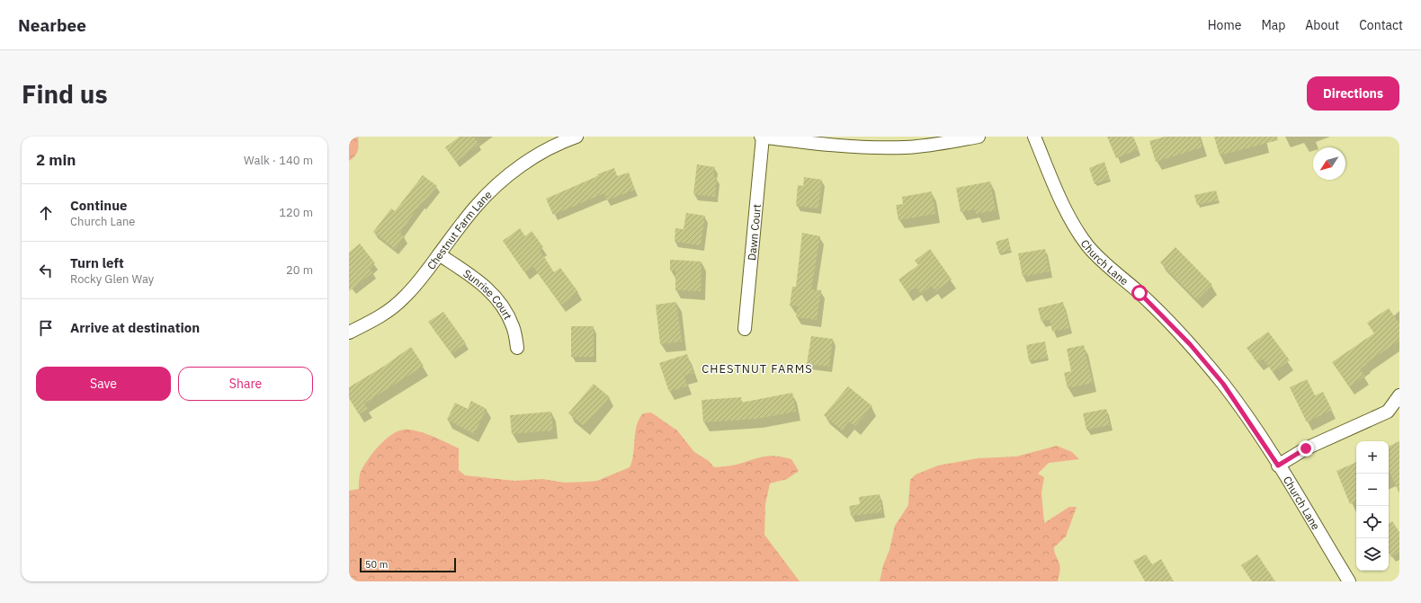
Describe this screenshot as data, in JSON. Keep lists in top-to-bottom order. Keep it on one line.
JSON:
{"streets":{"street":["Chestnut Farm Lane","Dawn Court","Church Lane","Sunrise Court"]},"crossings":[["Chestnut Farm Lane","Sunrise Court"]],"districts":["CHESTNUT FARMS"],"scale_bar":"50 m","north":"bottom left","page":{"header":"Nearbee","nav":["Home","Map","About","Contact"],"buttons":["Directions",["Save","Share"]],"title":"Find us","heading":["2 min","Walk · 140 m"],"list":[["Continue","Church Lane","120 m"],["Turn left","Rocky Glen Way","20 m"],"Arrive at destination"],"map_buttons":["+","−"],"scale":"50 m"}}
